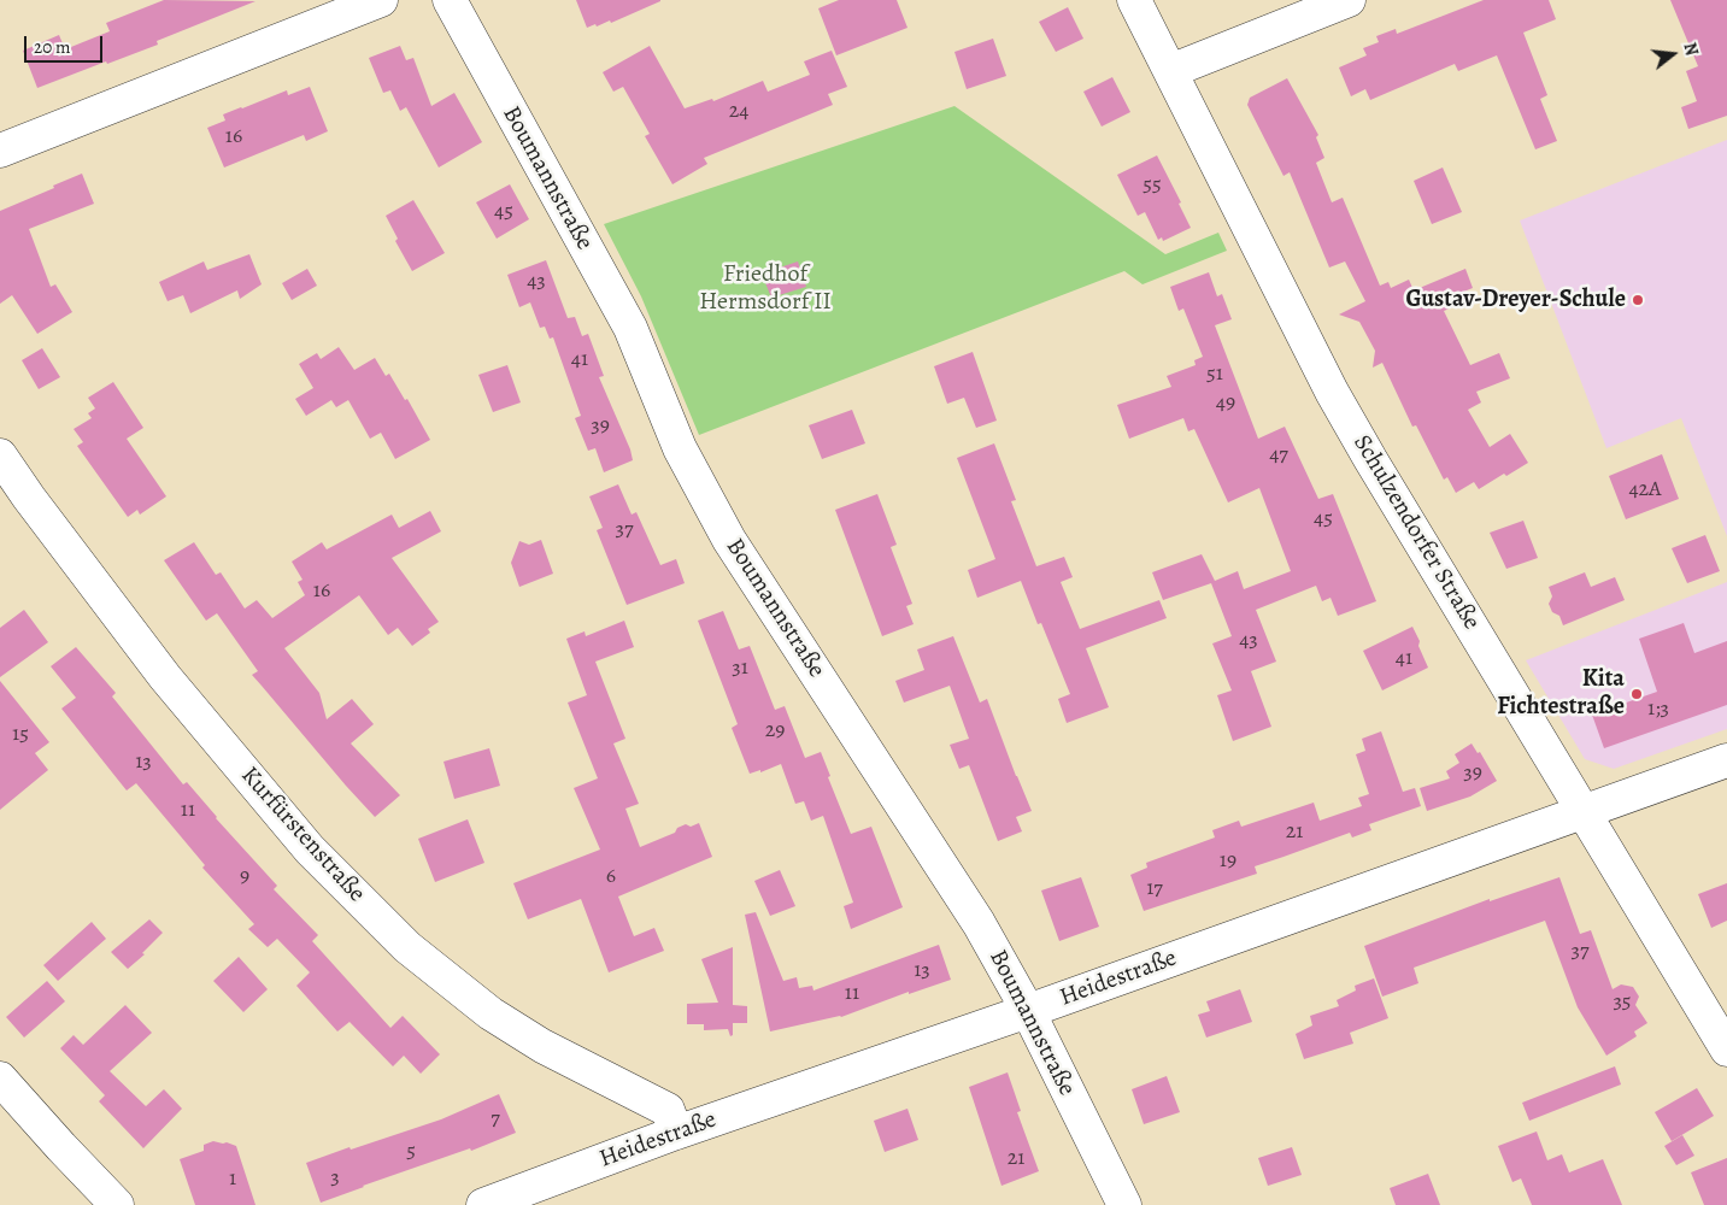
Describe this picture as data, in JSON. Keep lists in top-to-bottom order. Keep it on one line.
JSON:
{"streets":{"street":["Boumannstraße","Schulzendorfer Straße","Kurfürstenstraße","Heidestraße"]},"crossings":[["Boumannstraße","Heidestraße"],["Schulzendorfer Straße","Heidestraße"],["Kurfürstenstraße","Heidestraße"]],"parks":["Friedhof Hermsdorf II"],"places":["Gustav-Dreyer-Schule","Kita Fichtestraße"],"house_numbers":["24","16","55","45","43","41","51","49","39","47","42A","45","37","16","43","41","31","1;3","29","15","13","39","11","21","19","9","6","17","37","13","11","35","7","5","21","3","1"],"scale_bar":"20 m","north":"right"}
